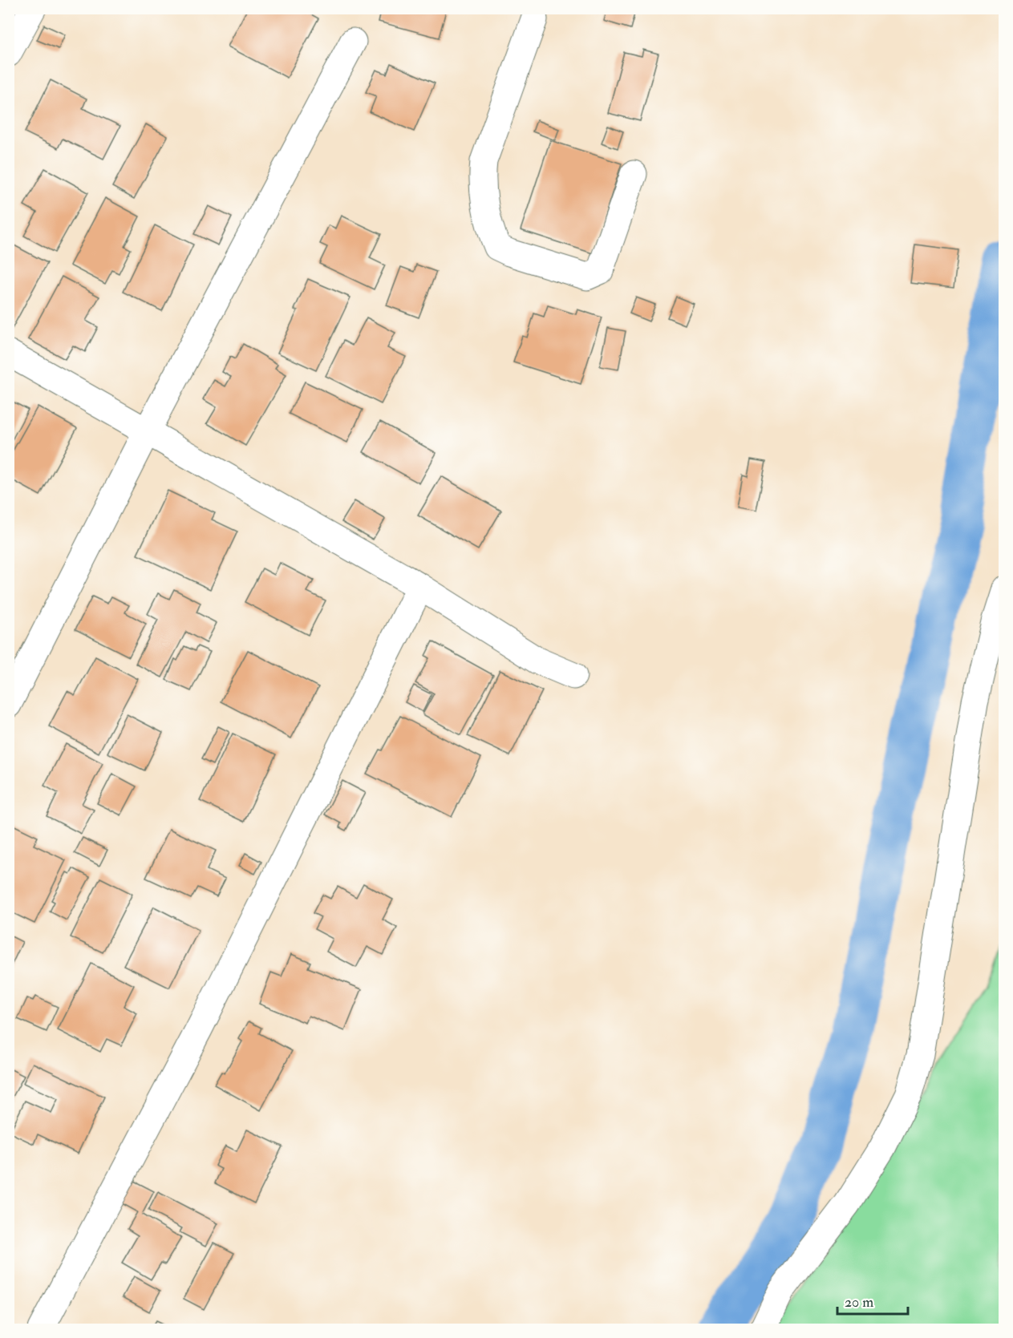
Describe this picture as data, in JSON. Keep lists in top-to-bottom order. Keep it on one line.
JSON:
{"scale_bar":"20 m"}
